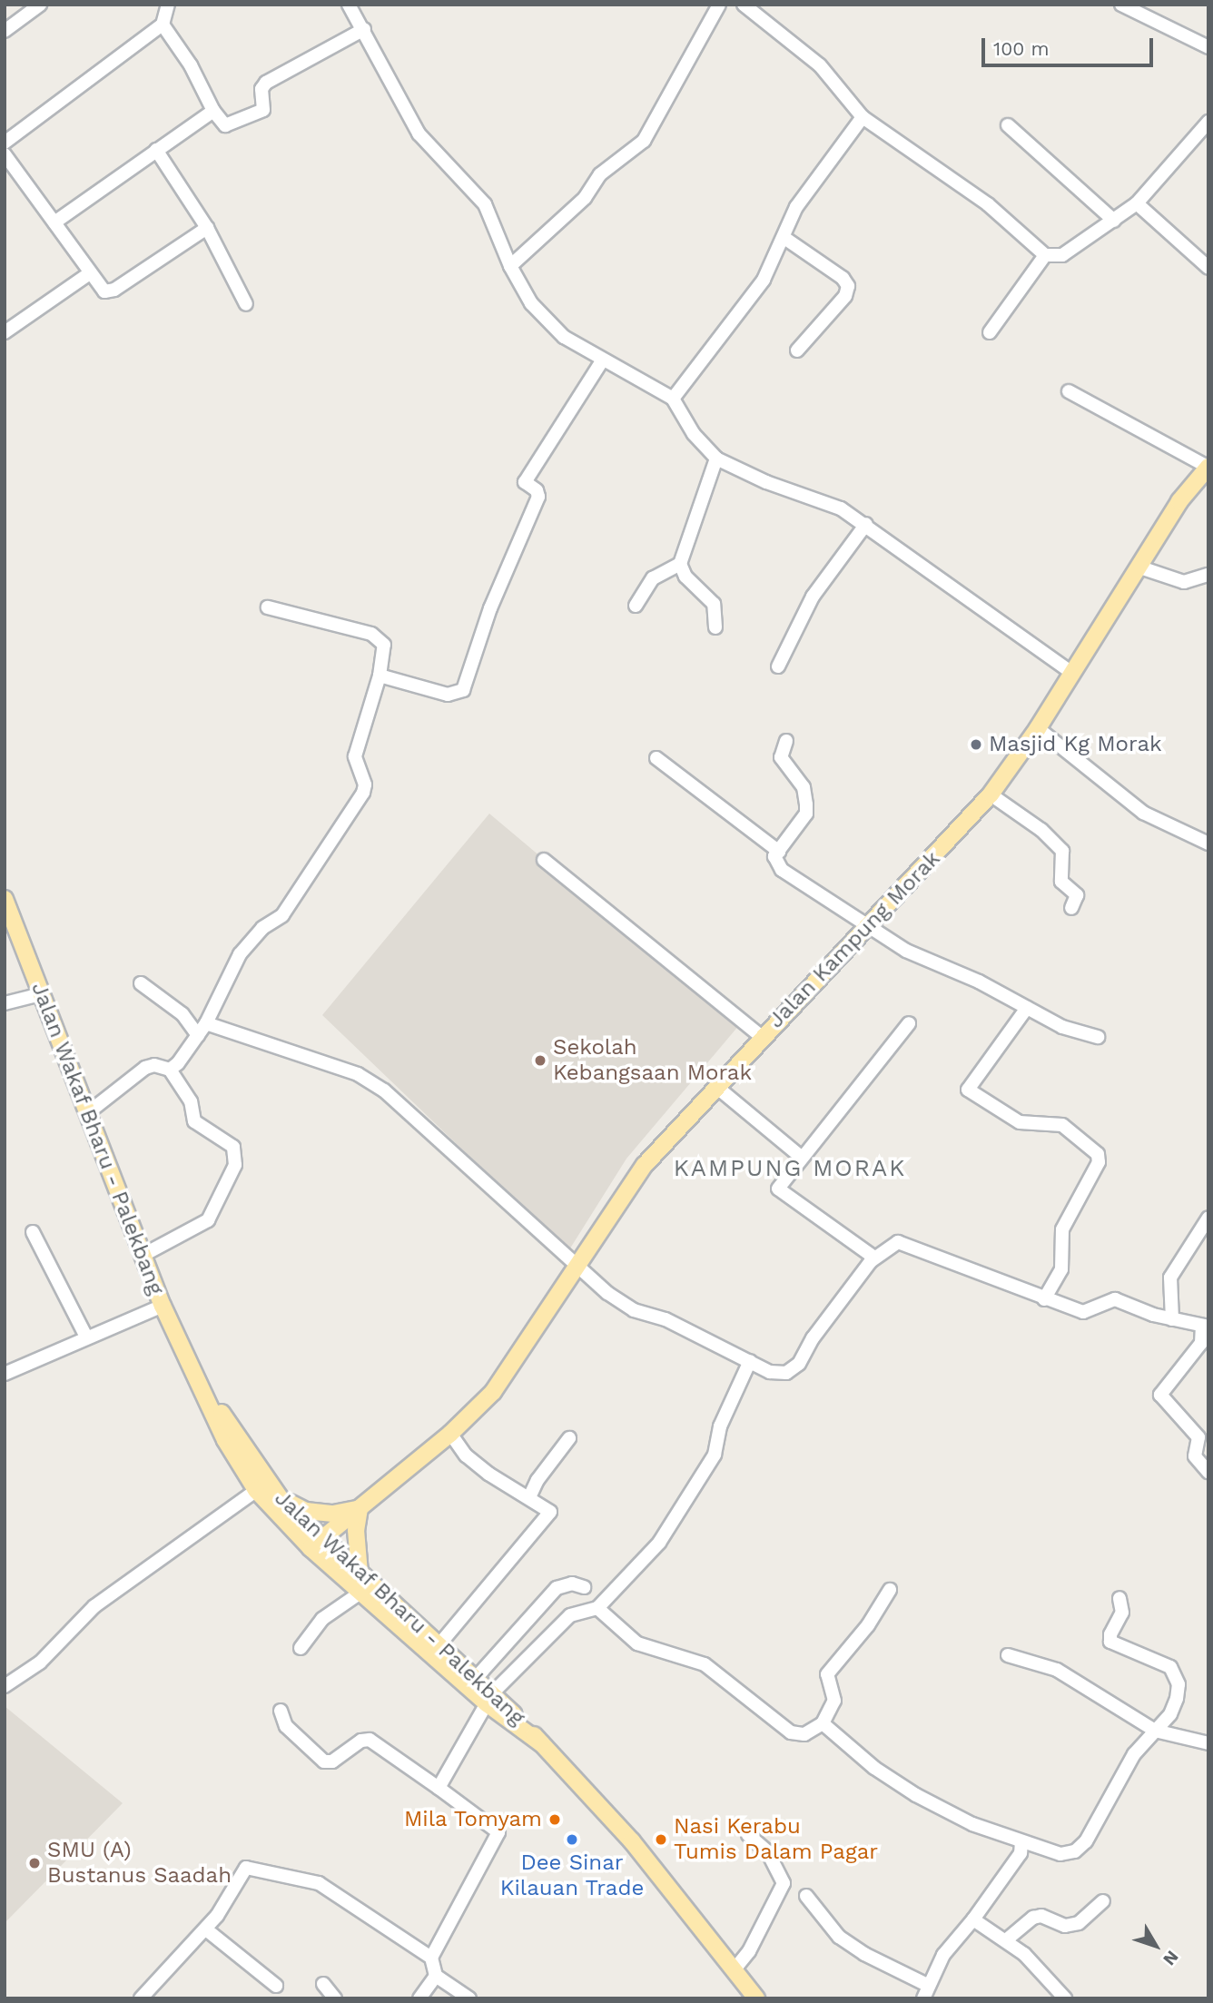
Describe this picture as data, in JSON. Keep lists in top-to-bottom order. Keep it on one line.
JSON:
{"streets":{"main road":["Jalan Kampung Morak","Jalan Wakaf Bharu - Palekbang"]},"crossings":[["Jalan Kampung Morak","Jalan Wakaf Bharu - Palekbang"]],"districts":["KAMPUNG MORAK"],"places":["Masjid Kg Morak","Sekolah Kebangsaan Morak","Mila Tomyam","Dee Sinar Kilauan Trade","Nasi Kerabu Tumis Dalam Pagar","SMU (A) Bustanus Saadah"],"scale_bar":"100 m","north":"bottom right"}
